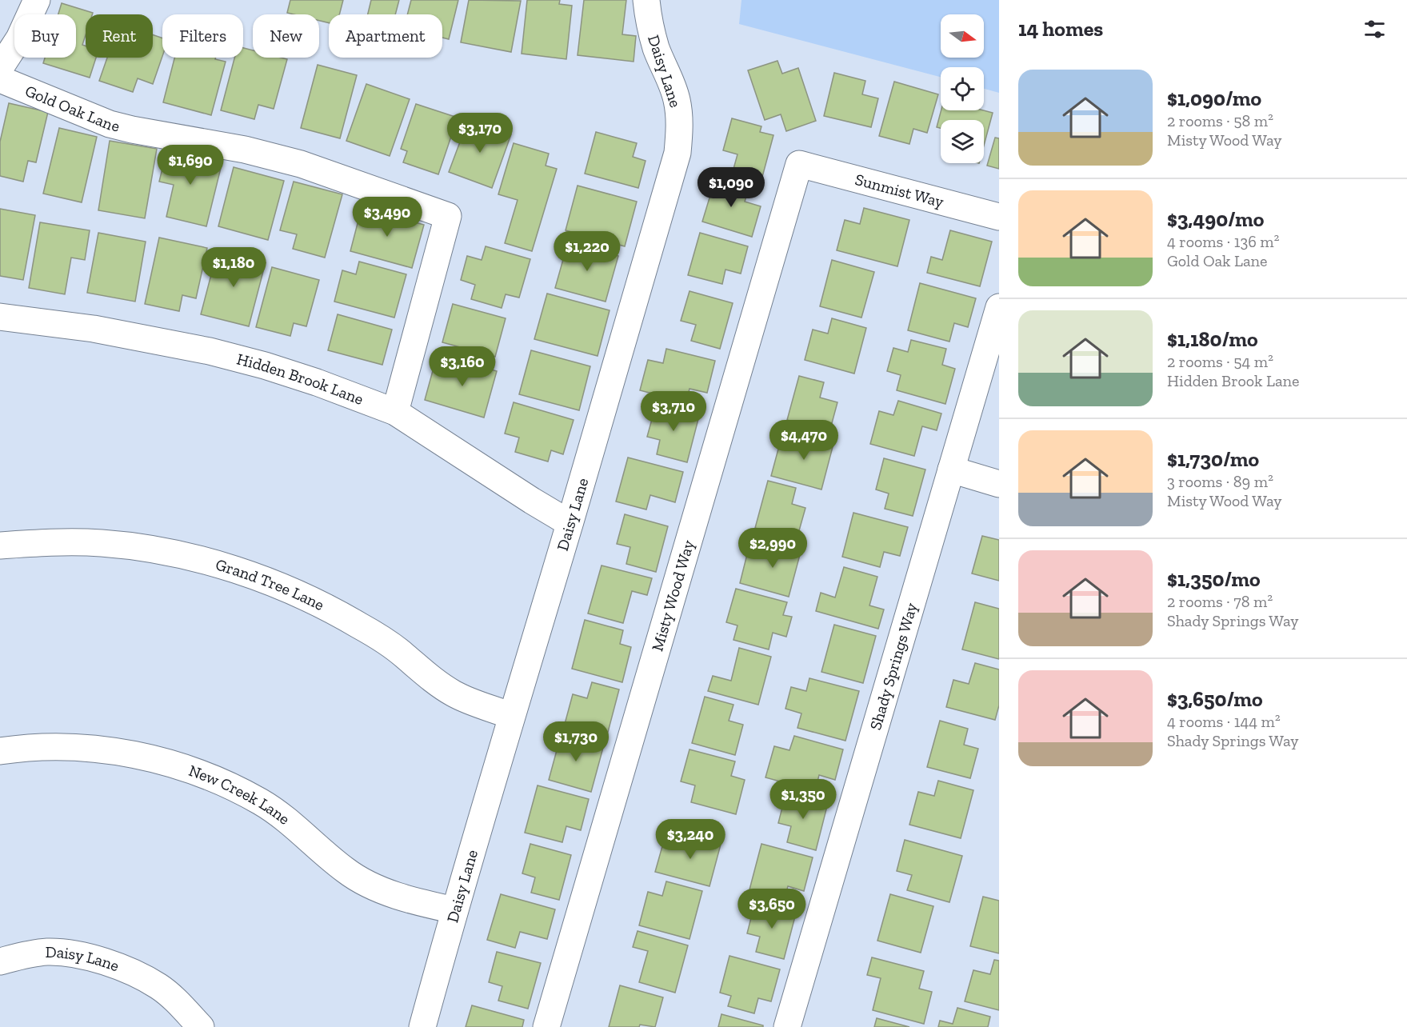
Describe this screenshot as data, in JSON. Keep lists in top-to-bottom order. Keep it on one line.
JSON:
{"streets":{"street":["Daisy Lane","Gold Oak Lane","Sunmist Way","Hidden Brook Lane","Grand Tree Lane","Misty Wood Way","Shady Springs Way","New Creek Lane"]},"crossings":[["Daisy Lane","Hidden Brook Lane"],["Daisy Lane","Grand Tree Lane"],["Daisy Lane","New Creek Lane"],["Gold Oak Lane","Hidden Brook Lane"],["Sunmist Way","Misty Wood Way"]],"north":"right","page":{"heading":"14 homes","chip":["Buy","Rent","Filters","New","Apartment"],"list":[{"name":"$1,090/mo","note":"2 rooms · 58 m² · Misty Wood Way"},{"name":"$3,490/mo","note":"4 rooms · 136 m² · Gold Oak Lane"},{"name":"$1,180/mo","note":"2 rooms · 54 m² · Hidden Brook Lane"},{"name":"$1,730/mo","note":"3 rooms · 89 m² · Misty Wood Way"},{"name":"$1,350/mo","note":"2 rooms · 78 m² · Shady Springs Way"},{"name":"$3,650/mo","note":"4 rooms · 144 m² · Shady Springs Way"}],"price":["$3,170","$1,690","$1,090","$3,490","$1,220","$1,180","$3,160","$3,710","$4,470","$2,990","$1,730","$1,350","$3,240","$3,650"]}}
